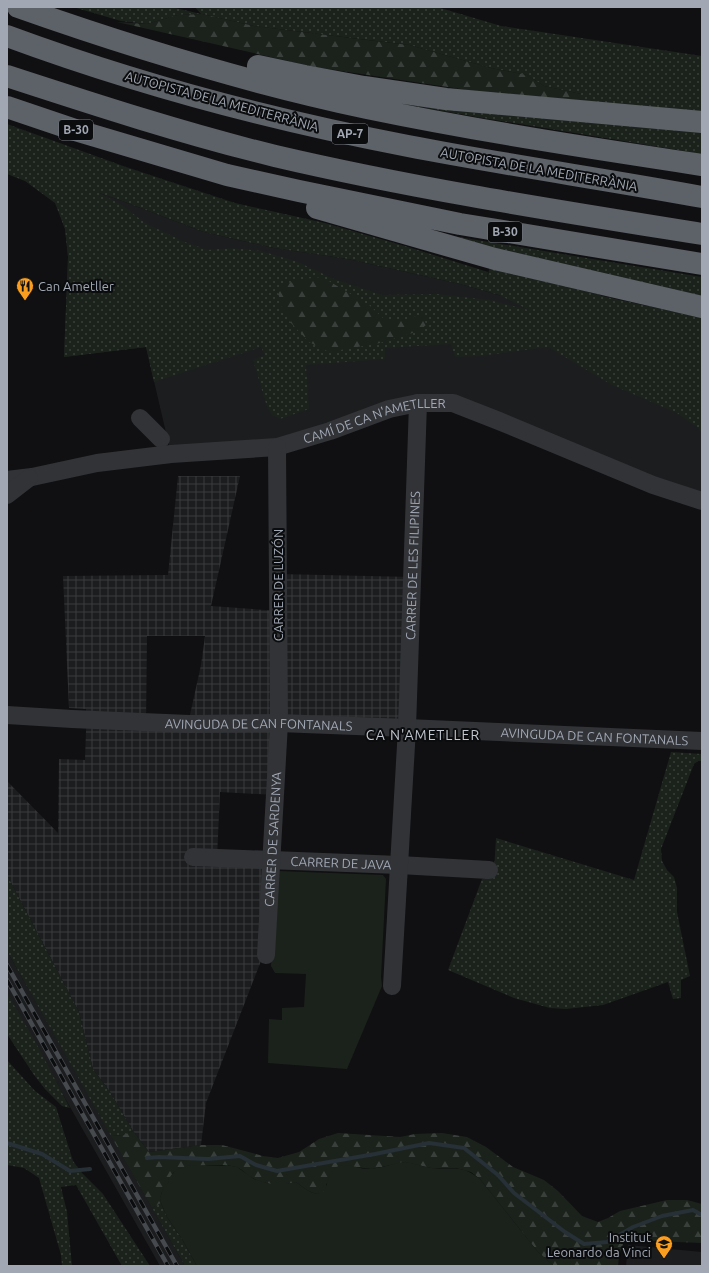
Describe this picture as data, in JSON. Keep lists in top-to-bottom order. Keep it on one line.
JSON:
{"streets":{"highway":["AUTOPISTA DE LA MEDITERRÀNIA","B-30","AP-7"],"street":["CAMÍ DE CA N'AMETLLER","CARRER DE LES FILIPINES","CARRER DE LUZÓN","AVINGUDA DE CAN FONTANALS","CARRER DE SARDENYA","CARRER DE JAVA"]},"crossings":[["CAMÍ DE CA N'AMETLLER","CARRER DE LES FILIPINES"],["CAMÍ DE CA N'AMETLLER","CARRER DE LUZÓN"],["CARRER DE LES FILIPINES","AVINGUDA DE CAN FONTANALS"],["CARRER DE LES FILIPINES","CARRER DE JAVA"],["CARRER DE LUZÓN","AVINGUDA DE CAN FONTANALS"],["CARRER DE LUZÓN","CARRER DE SARDENYA"],["AVINGUDA DE CAN FONTANALS","CARRER DE SARDENYA"],["CARRER DE SARDENYA","CARRER DE JAVA"]],"districts":["CA N'AMETLLER"],"places":{"restaurant":["Can Ametller"],"school or university":["Institut Leonardo da Vinci"]}}
